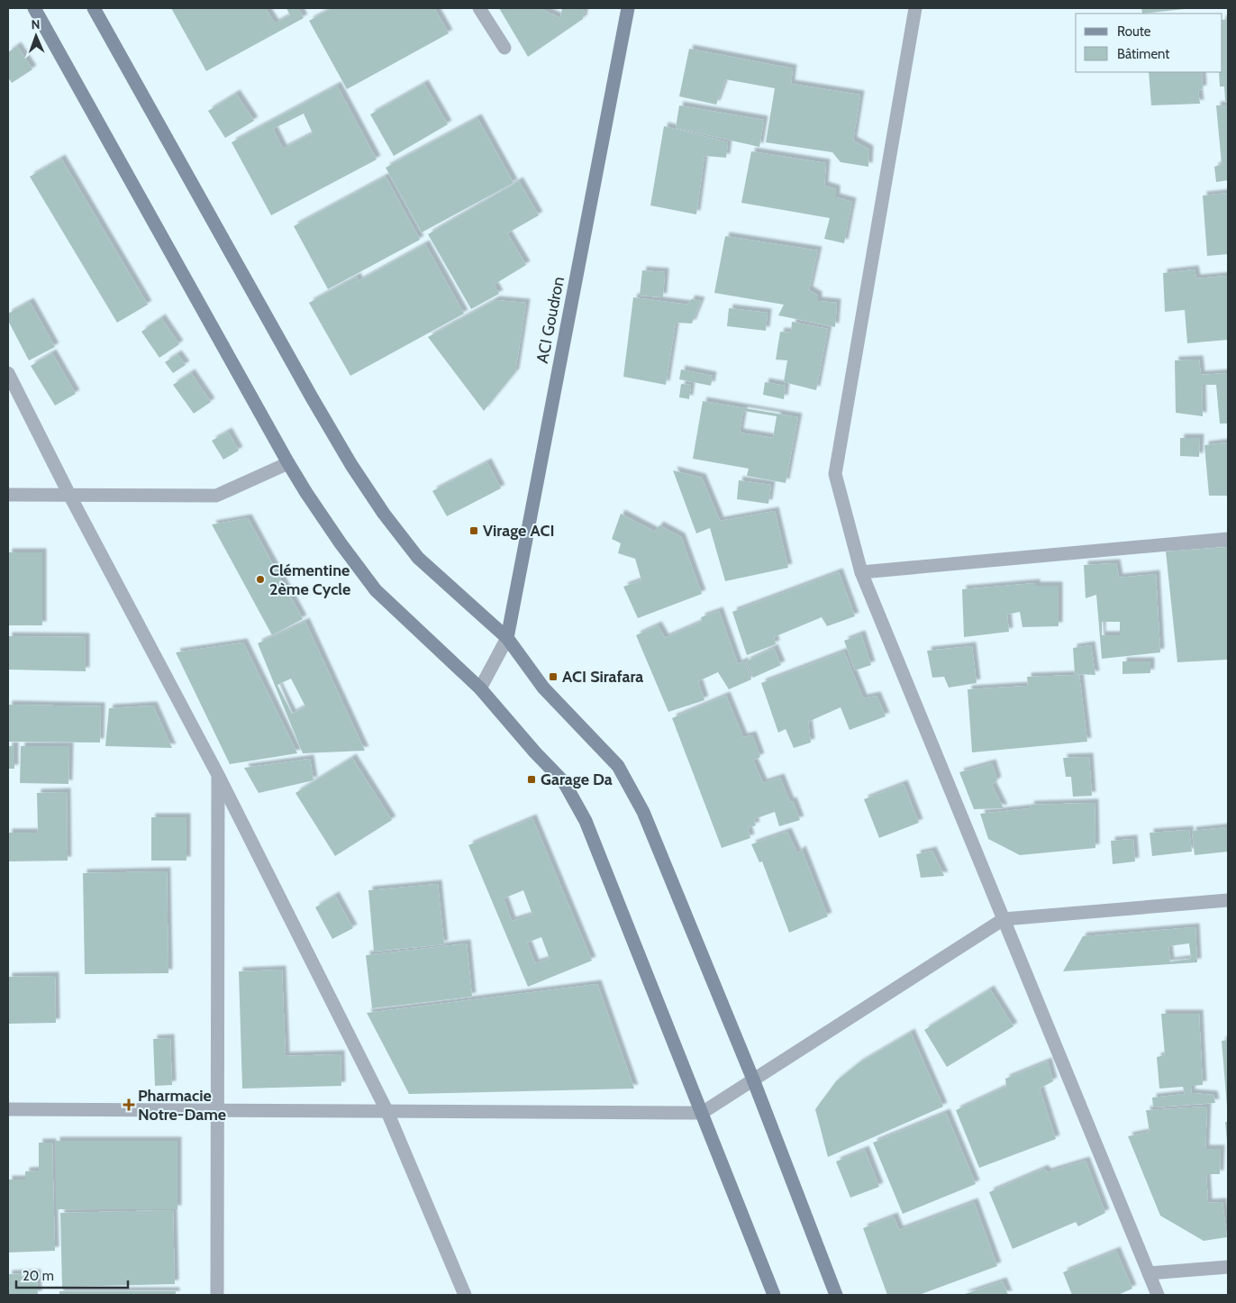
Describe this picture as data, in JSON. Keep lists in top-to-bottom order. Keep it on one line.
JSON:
{"streets":{"main road":["ACI Goudron"]},"places":{"transit":["Virage ACI","ACI Sirafara","Garage Da"],"other":["Clémentine 2ème Cycle"],"health":["Pharmacie Notre-Dame"]},"legend":["Route","Bâtiment"],"scale_bar":"20 m","north":"top"}
